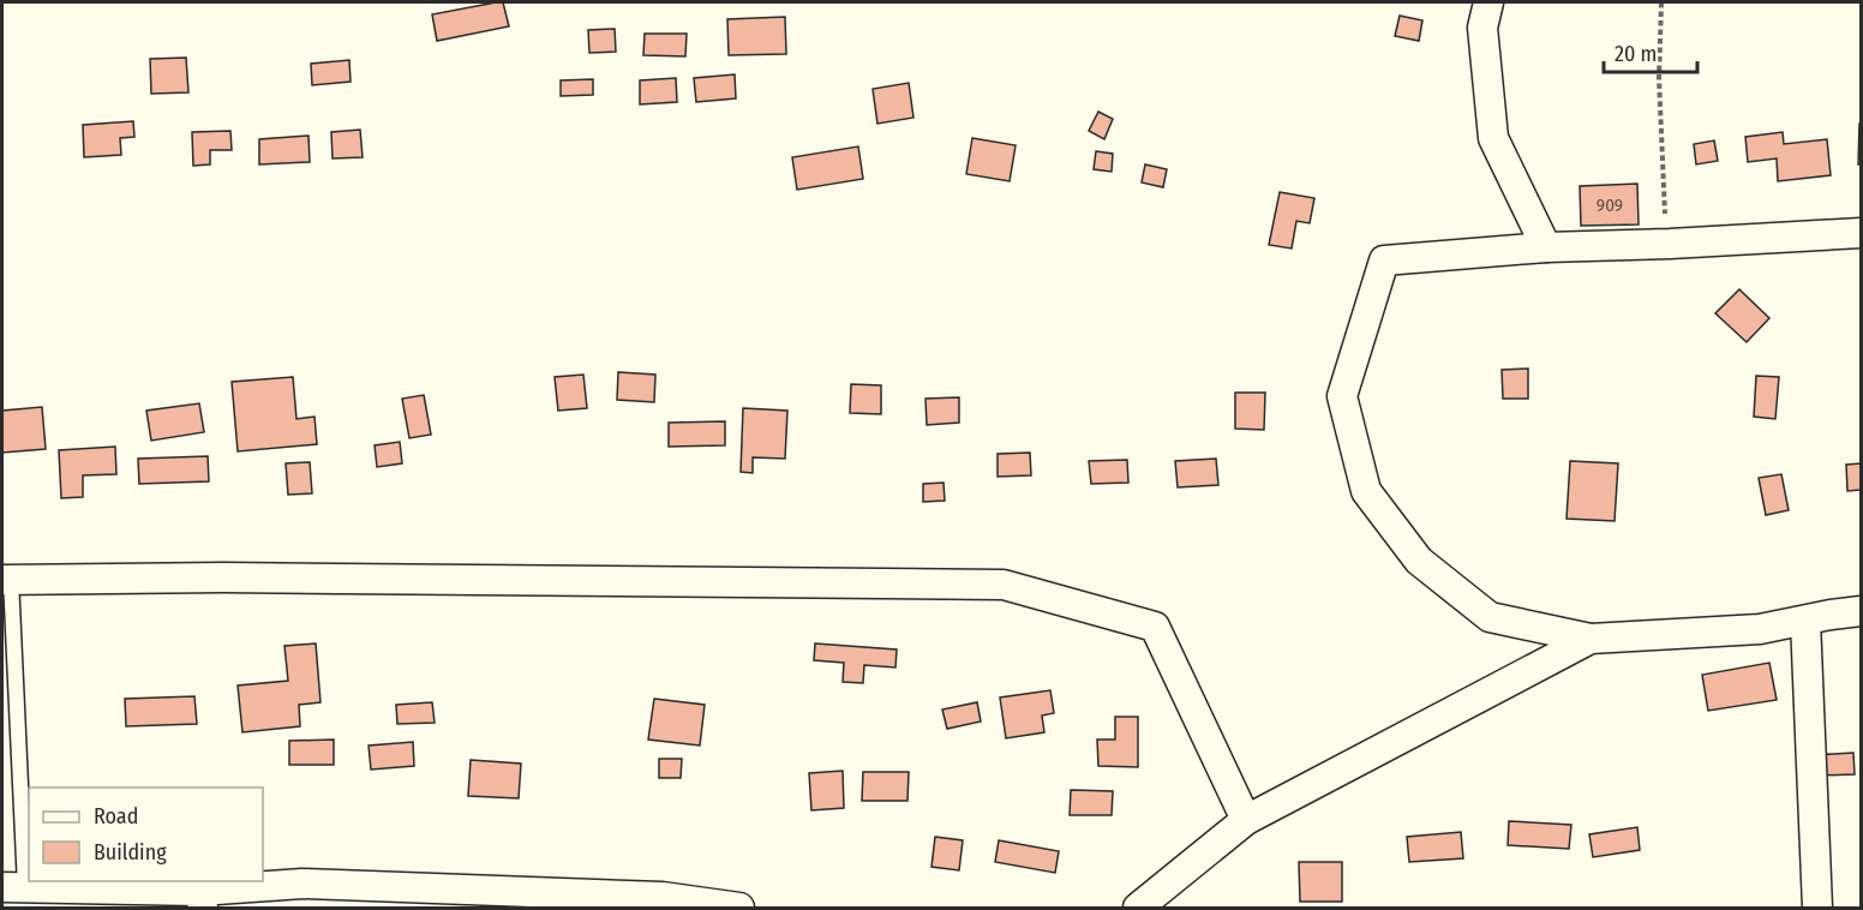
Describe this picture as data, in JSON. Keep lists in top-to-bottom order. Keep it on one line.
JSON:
{"house_numbers":["909"],"legend":["Road","Building"],"scale_bar":"20 m"}
